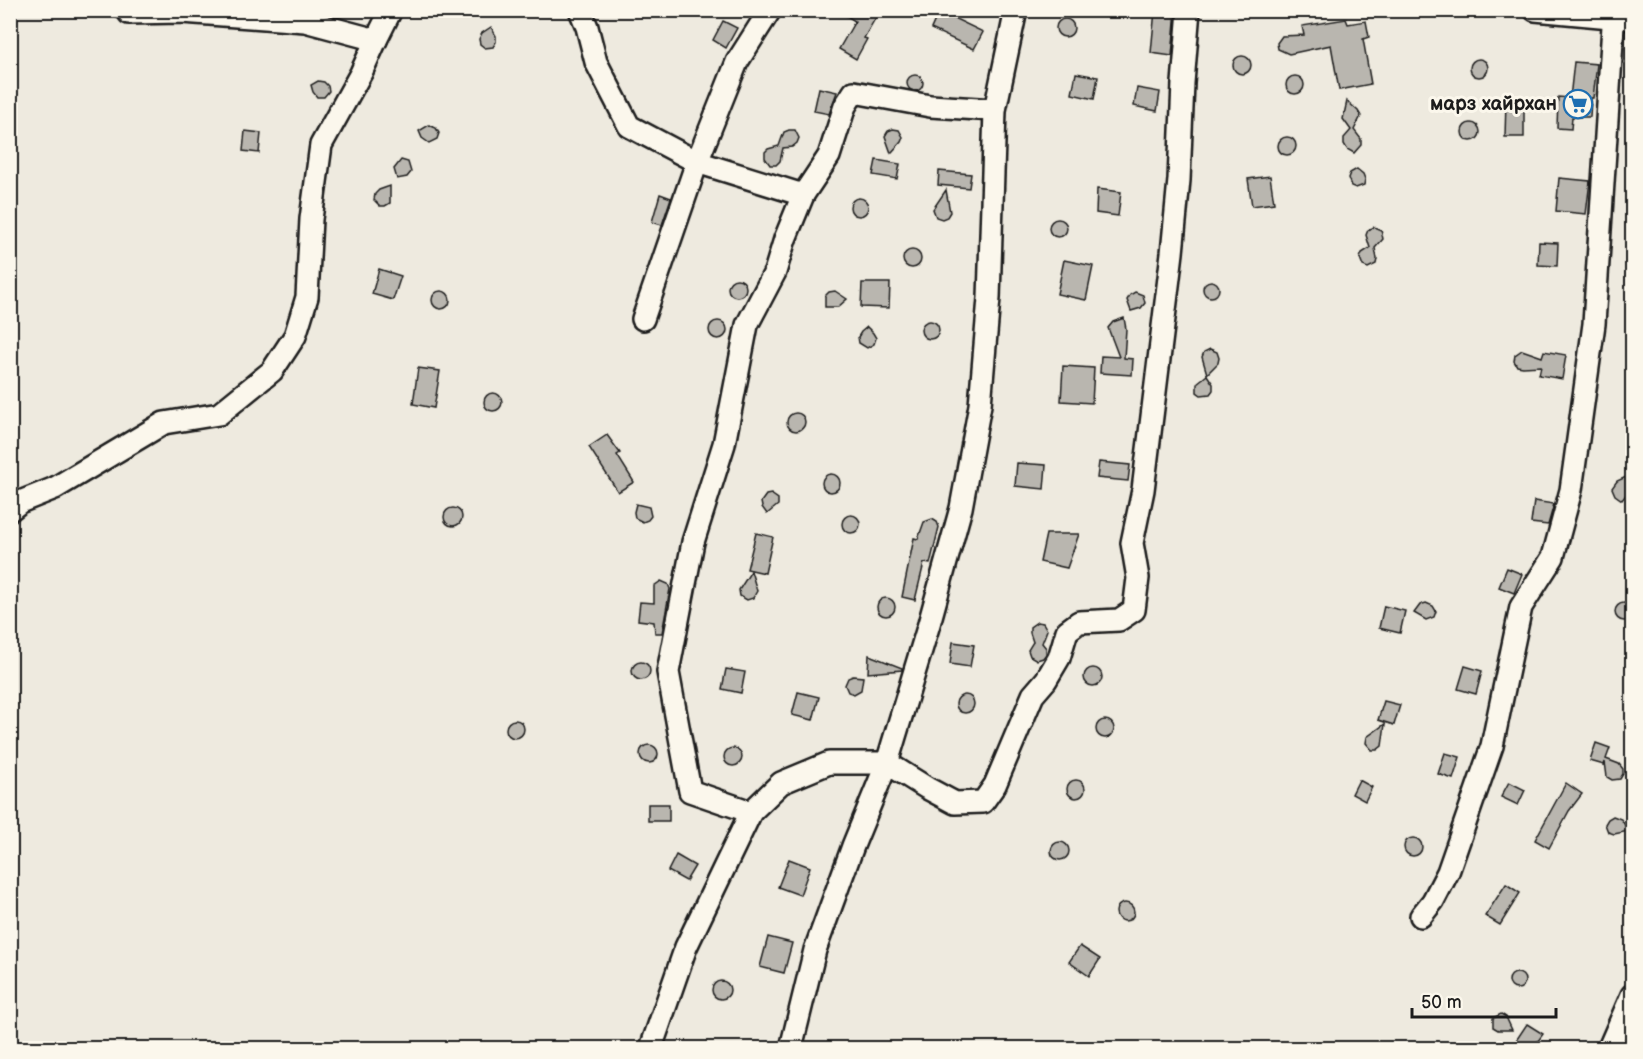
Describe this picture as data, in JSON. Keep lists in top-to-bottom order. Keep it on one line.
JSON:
{"places":{"supermarket":["марз хайрхан"]},"scale_bar":"50 m"}
